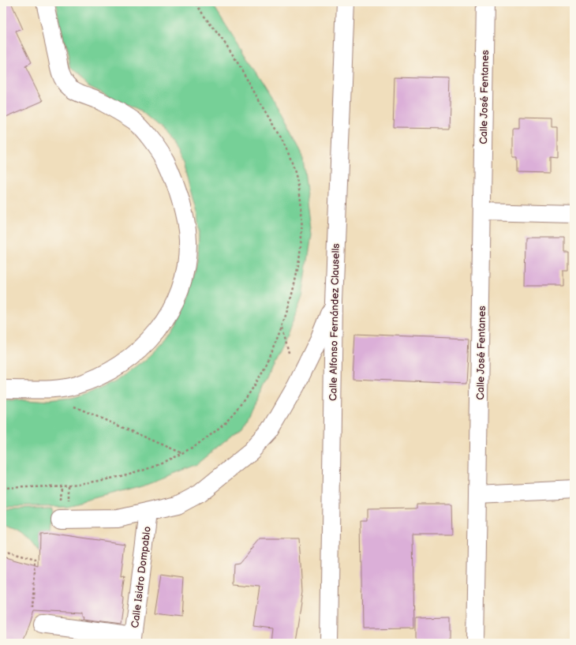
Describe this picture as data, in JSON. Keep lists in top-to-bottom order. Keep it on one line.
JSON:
{"streets":{"street":["Calle José Fentanes","Calle Alfonso Fernández Clausells","Calle Isidro Dompablo"]}}
